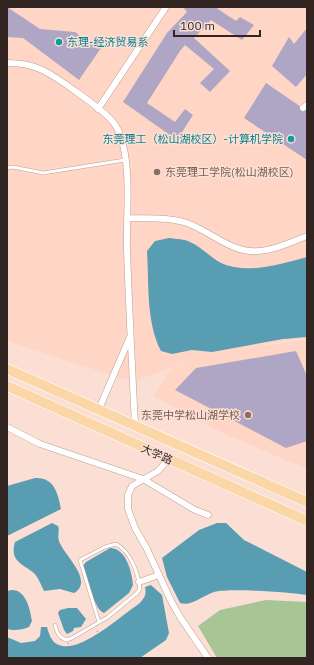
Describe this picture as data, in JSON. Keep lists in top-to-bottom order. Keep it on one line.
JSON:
{"streets":{"main road":["大学路"]},"places":["东理-经济贸易系","东莞理工（松山湖校区）-计算机学院","东莞理工学院(松山湖校区)","东莞中学松山湖学校"],"scale_bar":"100 m"}
